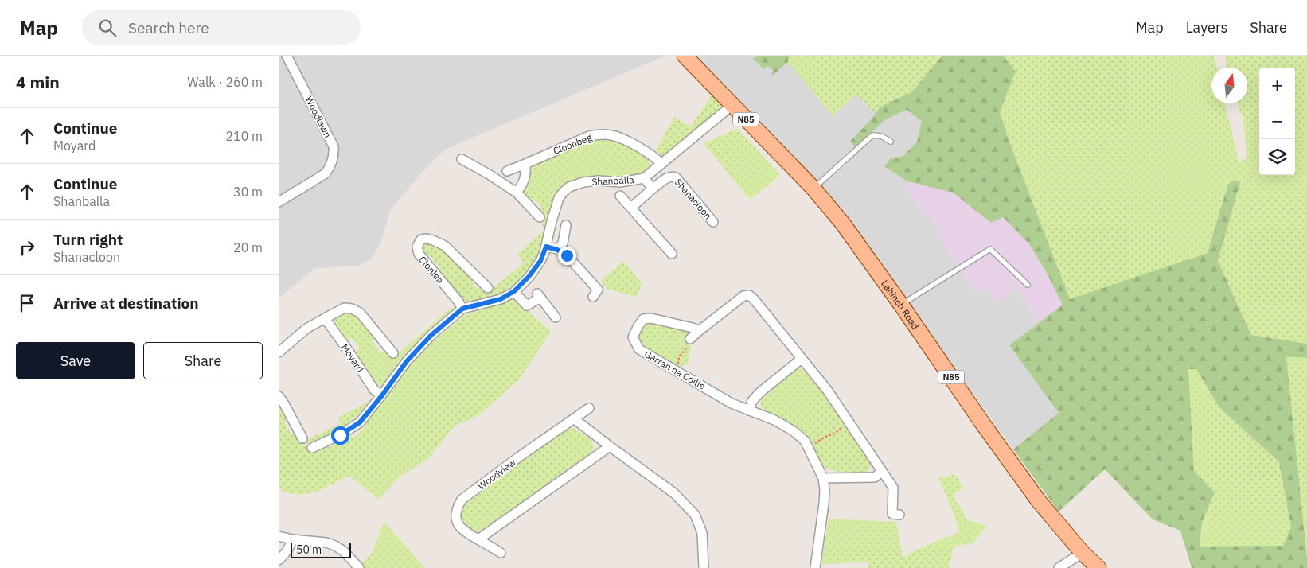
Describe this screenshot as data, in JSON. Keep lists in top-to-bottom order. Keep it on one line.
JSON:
{"streets":{"main road":["N85","Lahinch Road"],"street":["Woodlawn","Cloonbeg","Shanballa","Shanacloon","Clonlea","Moyard","Garran na Coille","Woodview"]},"crossings":[["Cloonbeg","Shanballa"],["Shanballa","Lahinch Road"]],"scale_bar":"50 m","north":"top","page":{"header":"Map","search":"Search here","nav":["Map","Layers","Share"],"heading":["4 min","Walk · 260 m"],"map_buttons":["+","−"],"list":[["Continue","Moyard","210 m"],["Continue","Shanballa","30 m"],["Turn right","Shanacloon","20 m"],"Arrive at destination"],"buttons":["Save","Share"],"scale":"50 m"}}
